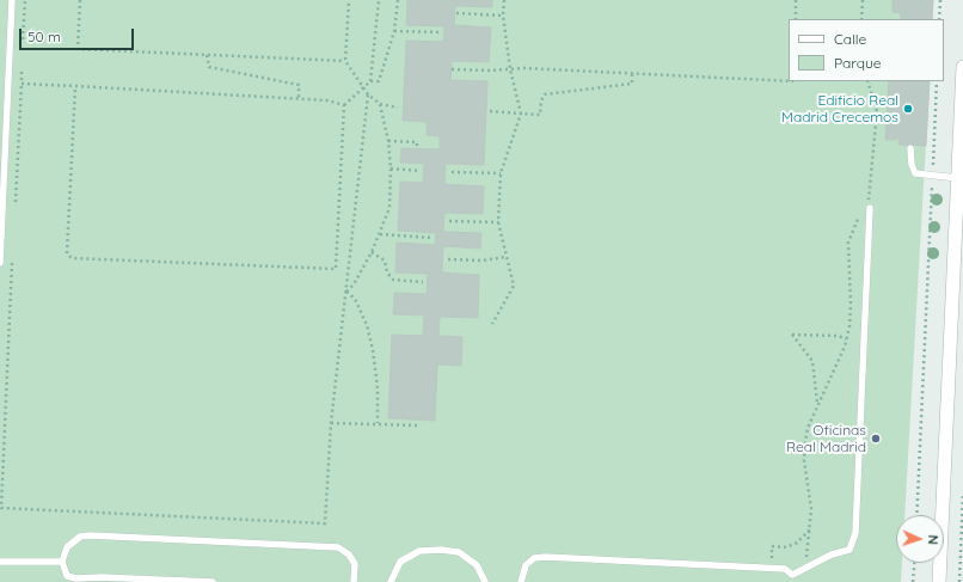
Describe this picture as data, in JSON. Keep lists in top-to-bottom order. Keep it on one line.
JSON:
{"places":["Edificio Real Madrid Crecemos","Oficinas Real Madrid"],"legend":["Calle","Parque"],"scale_bar":"50 m","north":"right"}
